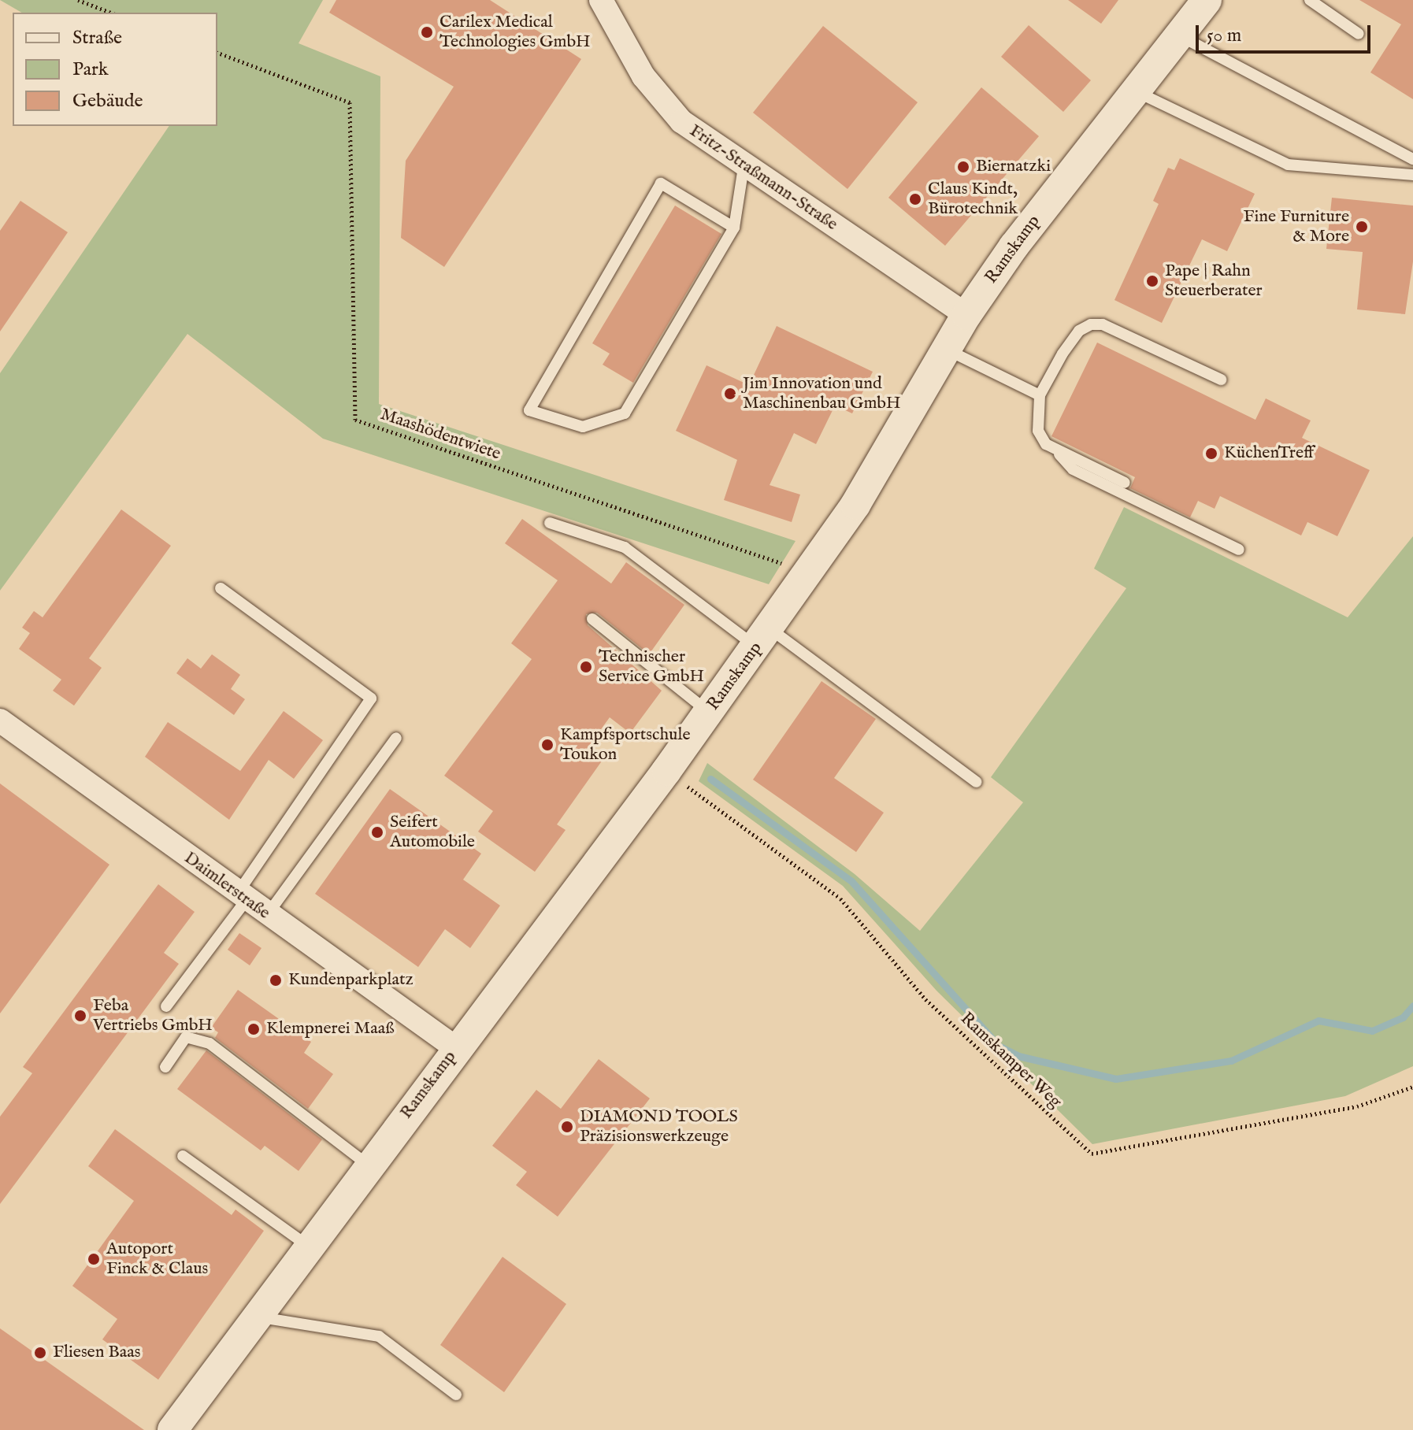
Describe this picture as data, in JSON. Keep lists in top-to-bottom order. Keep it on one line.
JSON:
{"streets":{"street":["Fritz-Straßmann-Straße","Ramskamp","Daimlerstraße"],"path":["Maashödentwiete","Ramskamper Weg"]},"crossings":[["Fritz-Straßmann-Straße","Ramskamp"],["Ramskamp","Maashödentwiete"],["Ramskamp","Daimlerstraße"],["Ramskamp","Ramskamper Weg"]],"places":["Carilex Medical Technologies GmbH","Biernatzki","Claus Kindt, Bürotechnik","Fine Furniture & More","Pape | Rahn Steuerberater","Jim Innovation und Maschinenbau GmbH","KüchenTreff","Technischer Service GmbH","Kampfsportschule Toukon","Seifert Automobile","Kundenparkplatz","Feba Vertriebs GmbH","Klempnerei Maaß","DIAMOND TOOLS Präzisionswerkzeuge","Autoport Finck & Claus","Fliesen Baas"],"legend":["Straße","Park","Gebäude"],"scale_bar":"50 m"}
